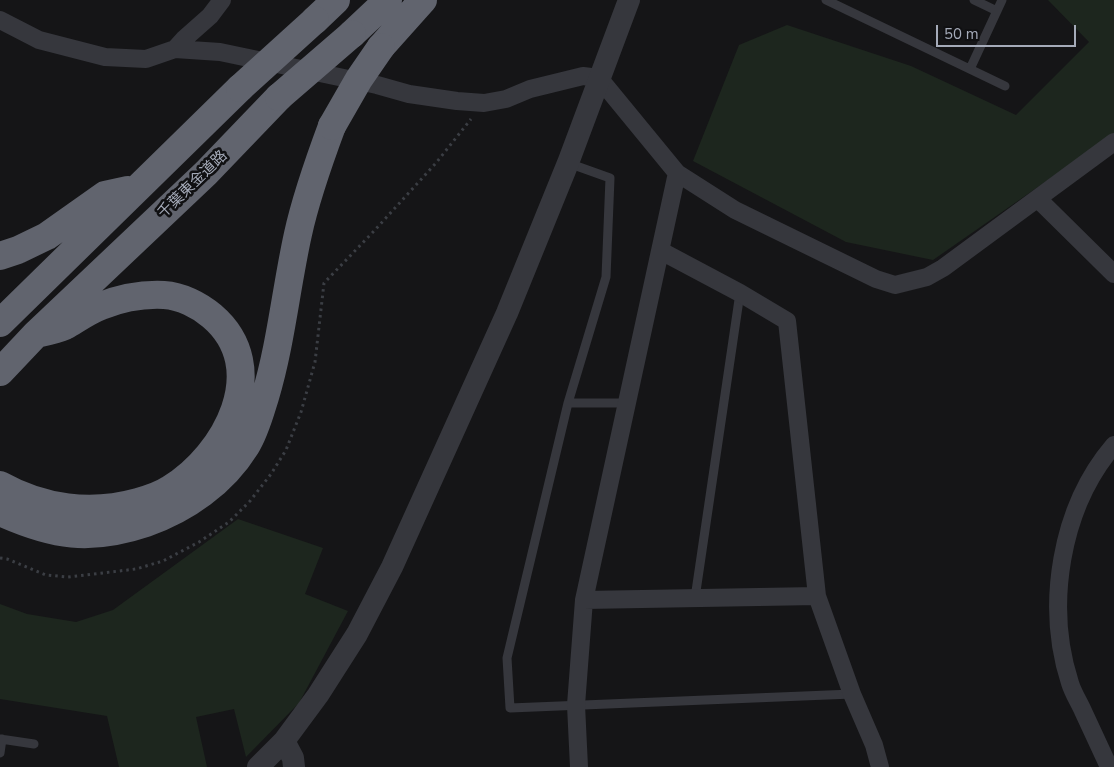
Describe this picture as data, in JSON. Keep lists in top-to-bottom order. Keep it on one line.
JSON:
{"streets":{"highway":["千葉東金道路"]},"scale_bar":"50 m"}
